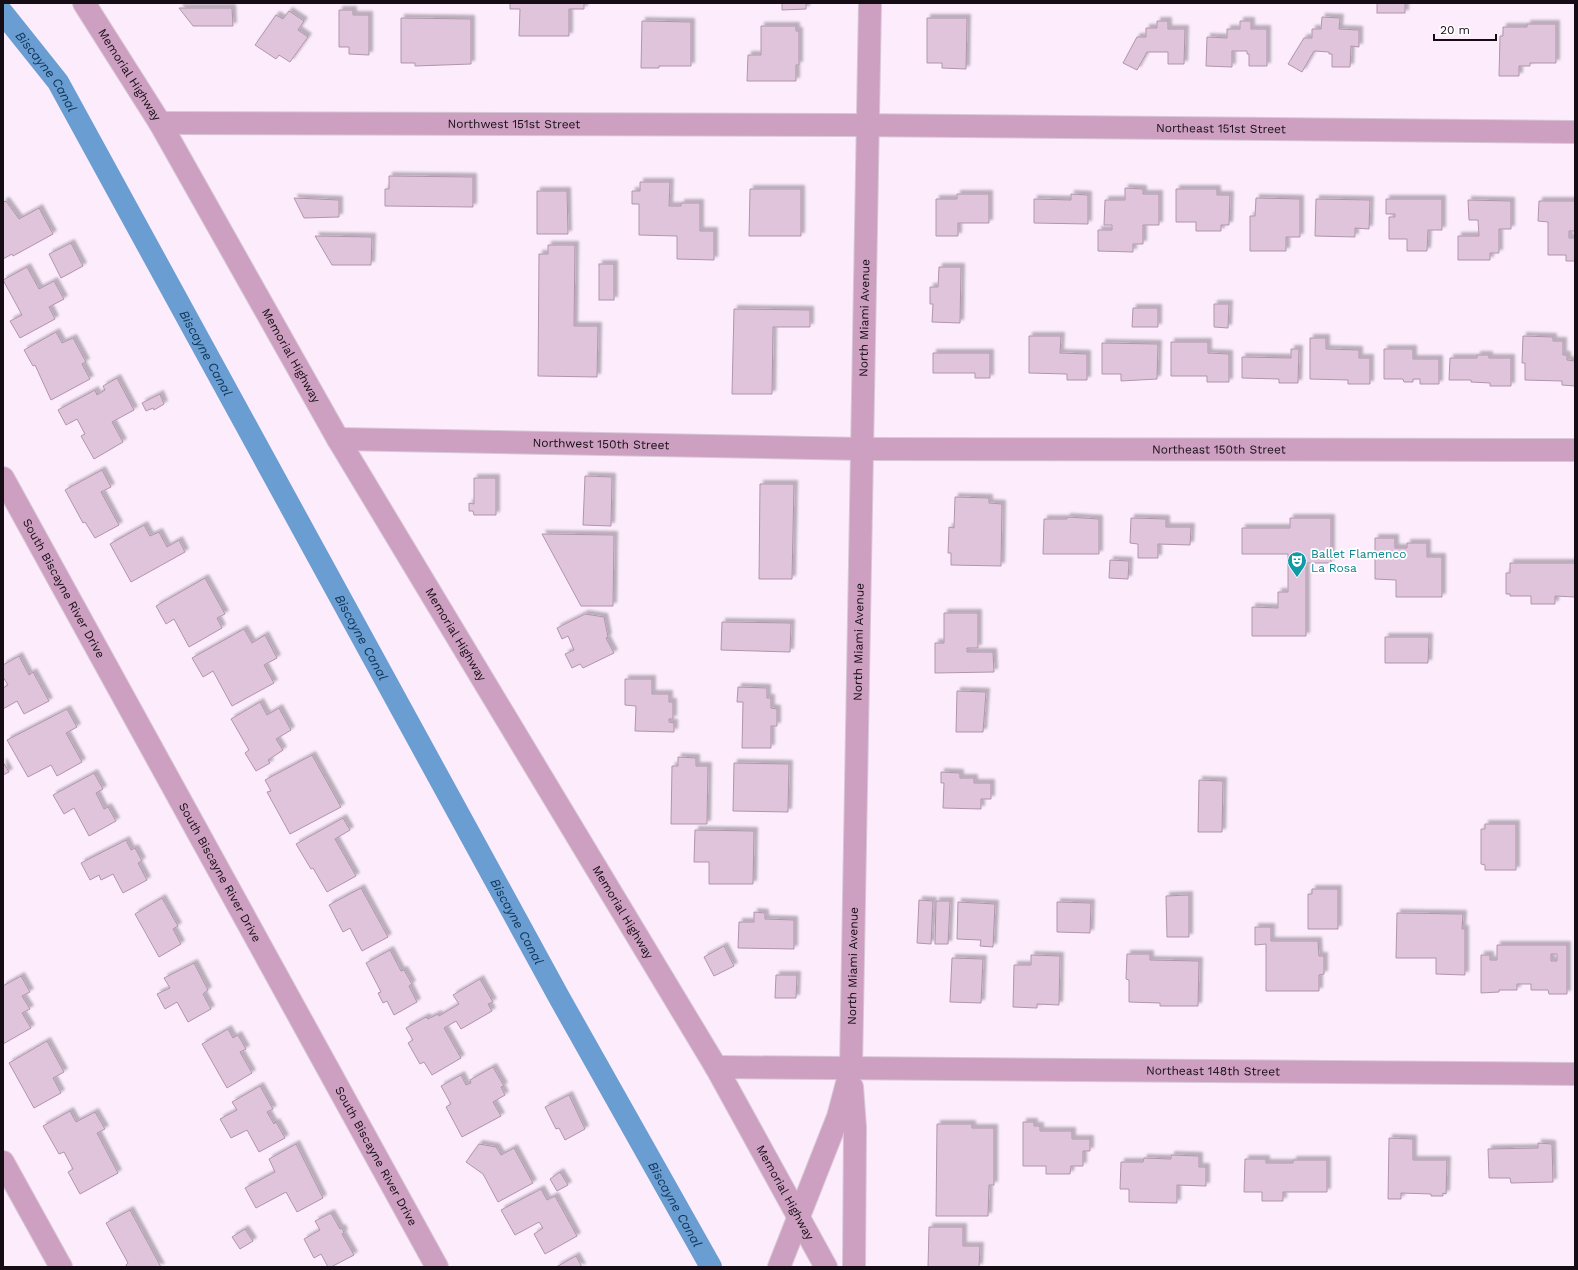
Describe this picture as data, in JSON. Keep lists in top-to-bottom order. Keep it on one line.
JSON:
{"streets":{"street":["Memorial Highway","Northwest 151st Street","Northeast 151st Street","North Miami Avenue","Northwest 150th Street","Northeast 150th Street","South Biscayne River Drive","Northeast 148th Street"]},"crossings":[["Memorial Highway","Northwest 151st Street"],["Memorial Highway","North Miami Avenue"],["Memorial Highway","Northwest 150th Street"],["Memorial Highway","Northeast 148th Street"],["Northwest 151st Street","Northeast 151st Street"],["Northwest 151st Street","North Miami Avenue"],["Northeast 151st Street","North Miami Avenue"],["North Miami Avenue","Northwest 150th Street"],["North Miami Avenue","Northeast 150th Street"],["North Miami Avenue","Northeast 148th Street"],["Northwest 150th Street","Northeast 150th Street"]],"water":["Biscayne Canal"],"places":{"theatre":["Ballet Flamenco La Rosa"]},"scale_bar":"20 m"}
